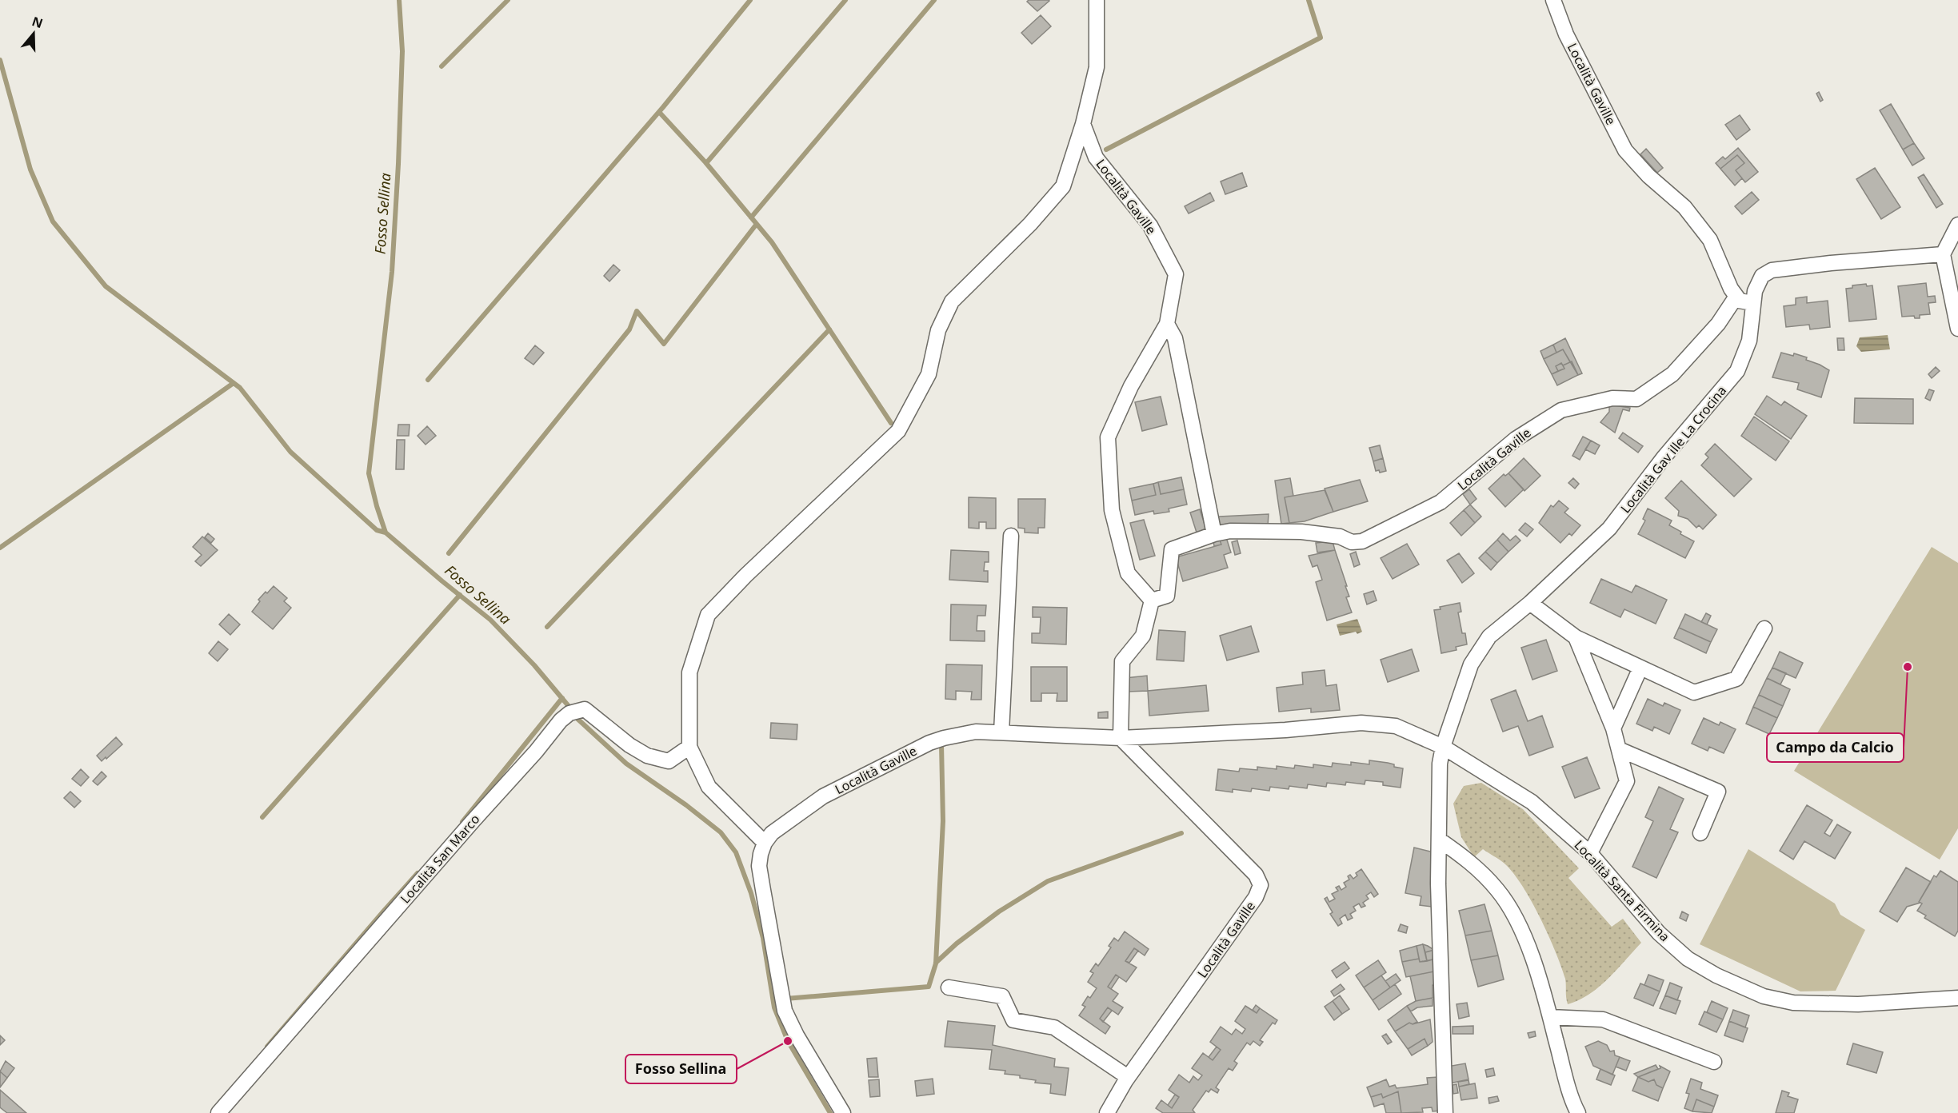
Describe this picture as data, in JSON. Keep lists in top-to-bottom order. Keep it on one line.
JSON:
{"streets":{"street":["Località Gaville","Località Gav ille La Crocina","Località San Marco","Località Santa Firmina"]},"crossings":[["Località Gaville","Località Gav ille La Crocina"],["Località Gaville","Località Santa Firmina"],["Località Gav ille La Crocina","Località Santa Firmina"]],"water":["Fosso Sellina"],"places":["Campo da Calcio","Fosso Sellina"],"north":"top"}
